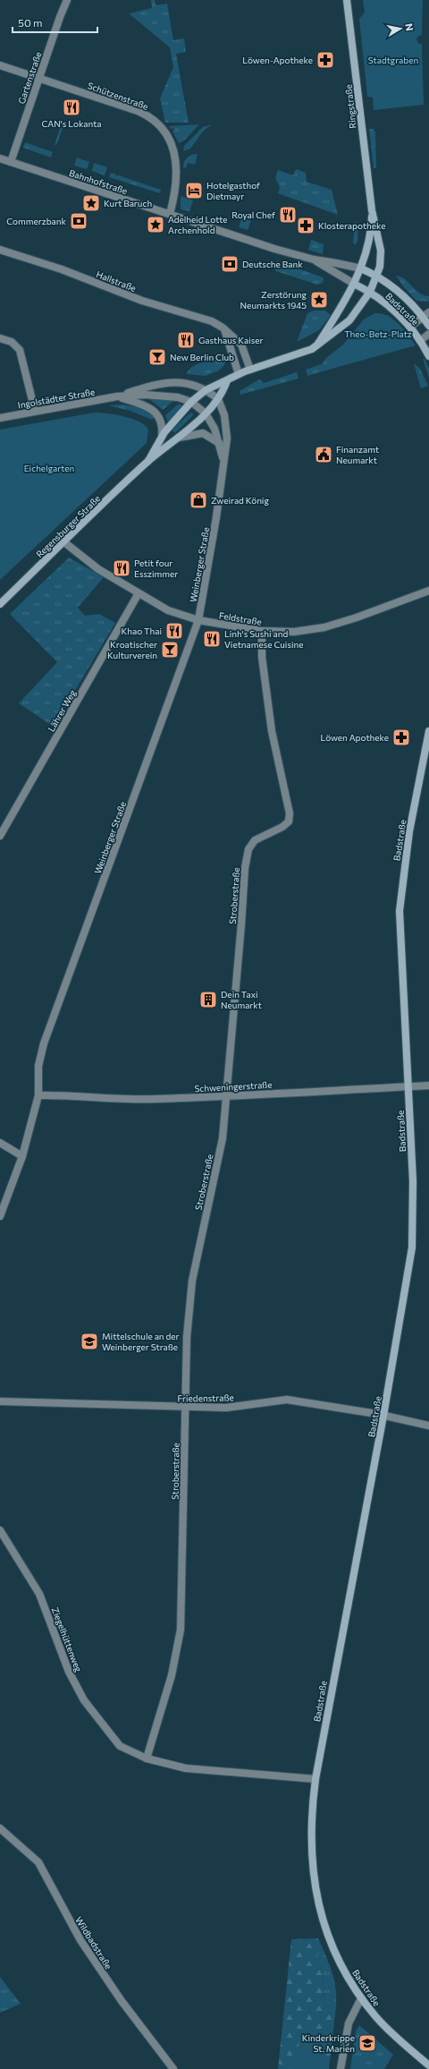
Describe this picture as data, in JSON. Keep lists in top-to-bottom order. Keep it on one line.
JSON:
{"streets":{"main road":["Ringstraße","Badstraße","Regensburger Straße"],"street":["Gartenstraße","Schützenstraße","Bahnhofstraße","Hallstraße","Ingolstädter Straße","Weinberger Straße","Feldstraße","Lährer Weg","Stroberstraße","Schweningerstraße","Friedenstraße","Ziegelhüttenweg","Wildbadstraße"]},"crossings":[["Gartenstraße","Schützenstraße"],["Gartenstraße","Bahnhofstraße"],["Schützenstraße","Bahnhofstraße"],["Ringstraße","Bahnhofstraße"],["Ringstraße","Badstraße"],["Bahnhofstraße","Badstraße"],["Badstraße","Schweningerstraße"],["Badstraße","Friedenstraße"],["Badstraße","Ziegelhüttenweg"],["Ingolstädter Straße","Regensburger Straße"],["Ingolstädter Straße","Weinberger Straße"],["Regensburger Straße","Weinberger Straße"],["Regensburger Straße","Feldstraße"],["Weinberger Straße","Feldstraße"],["Weinberger Straße","Schweningerstraße"],["Feldstraße","Lährer Weg"],["Feldstraße","Stroberstraße"],["Stroberstraße","Schweningerstraße"],["Stroberstraße","Friedenstraße"],["Stroberstraße","Ziegelhüttenweg"]],"parks":["Stadtgraben","Theo-Betz-Platz","Eichelgarten"],"places":{"pharmacy":["Löwen-Apotheke","Klosterapotheke","Löwen Apotheke"],"restaurant":["CAN's Lokanta","Royal Chef","Gasthaus Kaiser","Petit four Esszimmer","Khao Thai","Linh's Sushi and Vietnamese Cuisine"],"hotel":["Hotelgasthof Dietmayr"],"place":["Kurt Baruch","Adelheid Lotte Archenhold","Zerstörung Neumarkts 1945"],"bank":["Commerzbank","Deutsche Bank"],"bar":["New Berlin Club","Kroatischer Kulturverein"],"public building":["Finanzamt Neumarkt"],"shop":["Zweirad König"],"building":["Dein Taxi Neumarkt"],"school or university":["Mittelschule an der Weinberger Straße","Kinderkrippe St. Marien"]},"scale_bar":"50 m","north":"right"}
